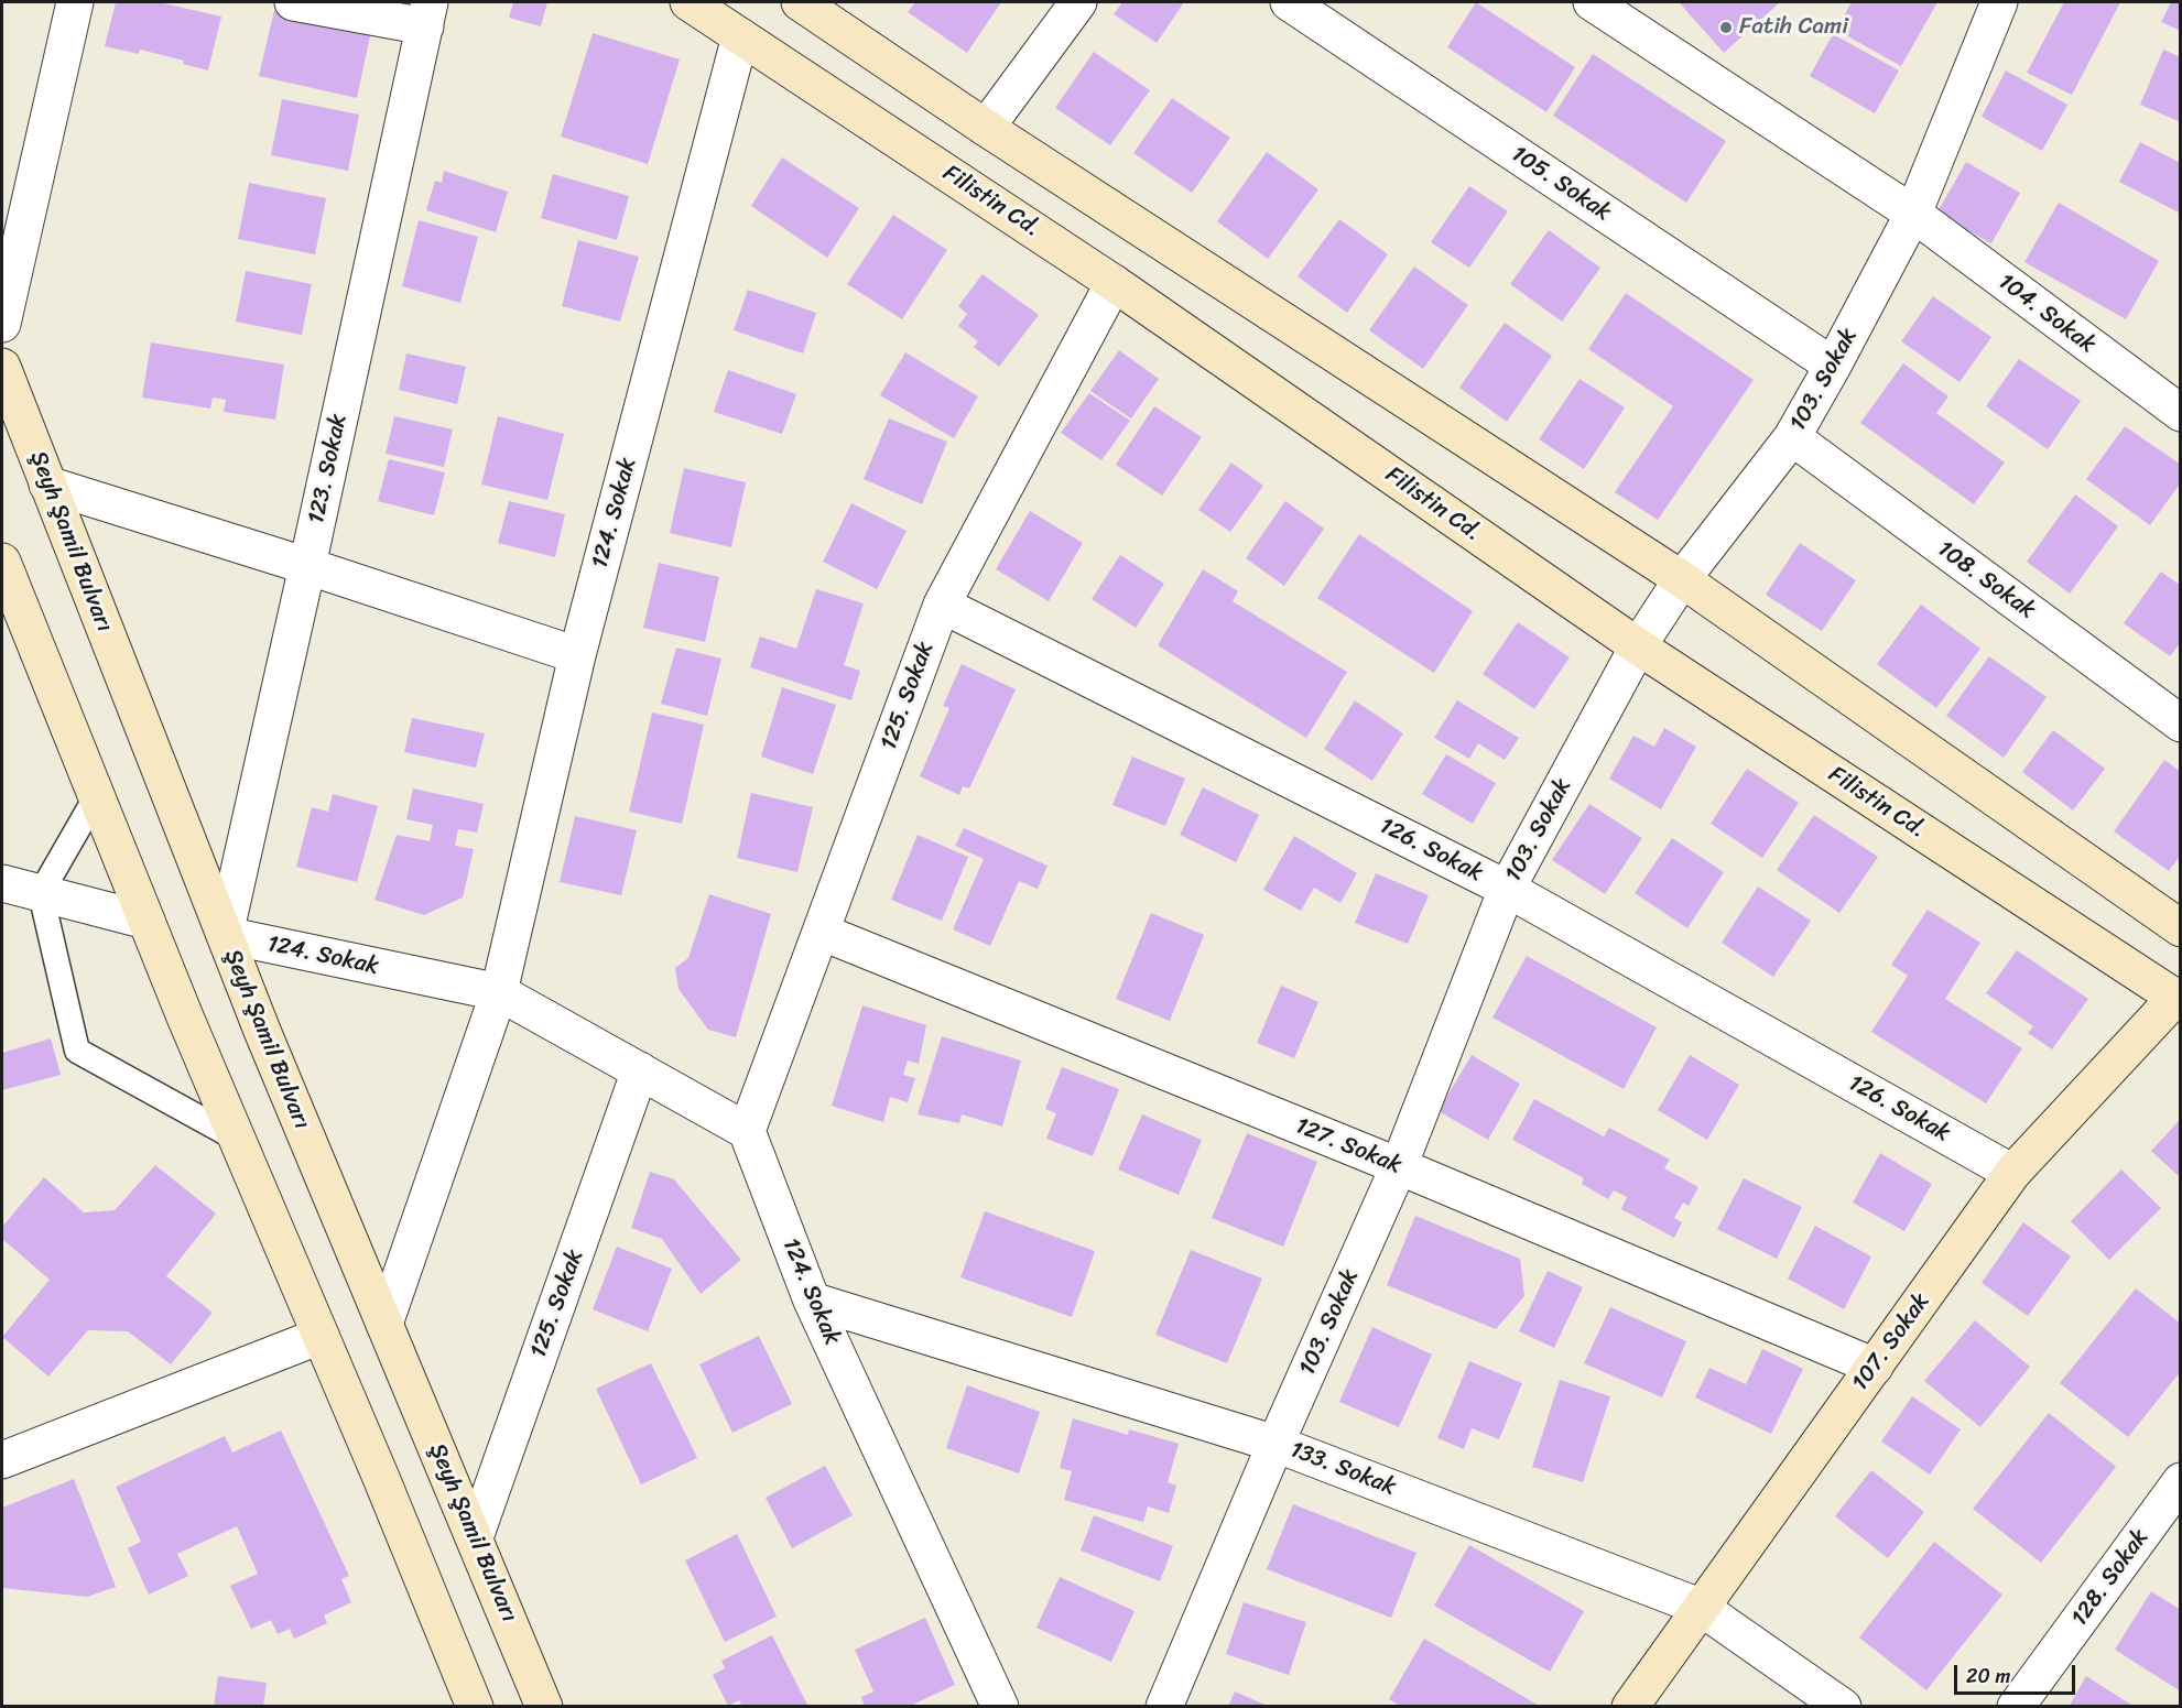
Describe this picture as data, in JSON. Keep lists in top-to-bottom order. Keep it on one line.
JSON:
{"streets":{"main road":["Filistin Cd.","Şeyh Şamil Bulvarı","107. Sokak"],"street":["105. Sokak","104. Sokak","103. Sokak","123. Sokak","124. Sokak","108. Sokak","125. Sokak","126. Sokak","127. Sokak","133. Sokak","128. Sokak"]},"crossings":[["105. Sokak","103. Sokak"],["Filistin Cd.","103. Sokak"],["Filistin Cd.","124. Sokak"],["Filistin Cd.","125. Sokak"],["Filistin Cd.","107. Sokak"],["104. Sokak","103. Sokak"],["103. Sokak","108. Sokak"],["103. Sokak","126. Sokak"],["103. Sokak","127. Sokak"],["103. Sokak","133. Sokak"],["123. Sokak","124. Sokak"],["123. Sokak","Şeyh Şamil Bulvarı"],["124. Sokak","Şeyh Şamil Bulvarı"],["124. Sokak","125. Sokak"],["124. Sokak","133. Sokak"],["Şeyh Şamil Bulvarı","125. Sokak"],["125. Sokak","126. Sokak"],["125. Sokak","127. Sokak"],["126. Sokak","107. Sokak"],["127. Sokak","107. Sokak"],["107. Sokak","133. Sokak"]],"places":["Fatih Cami"],"scale_bar":"20 m"}
